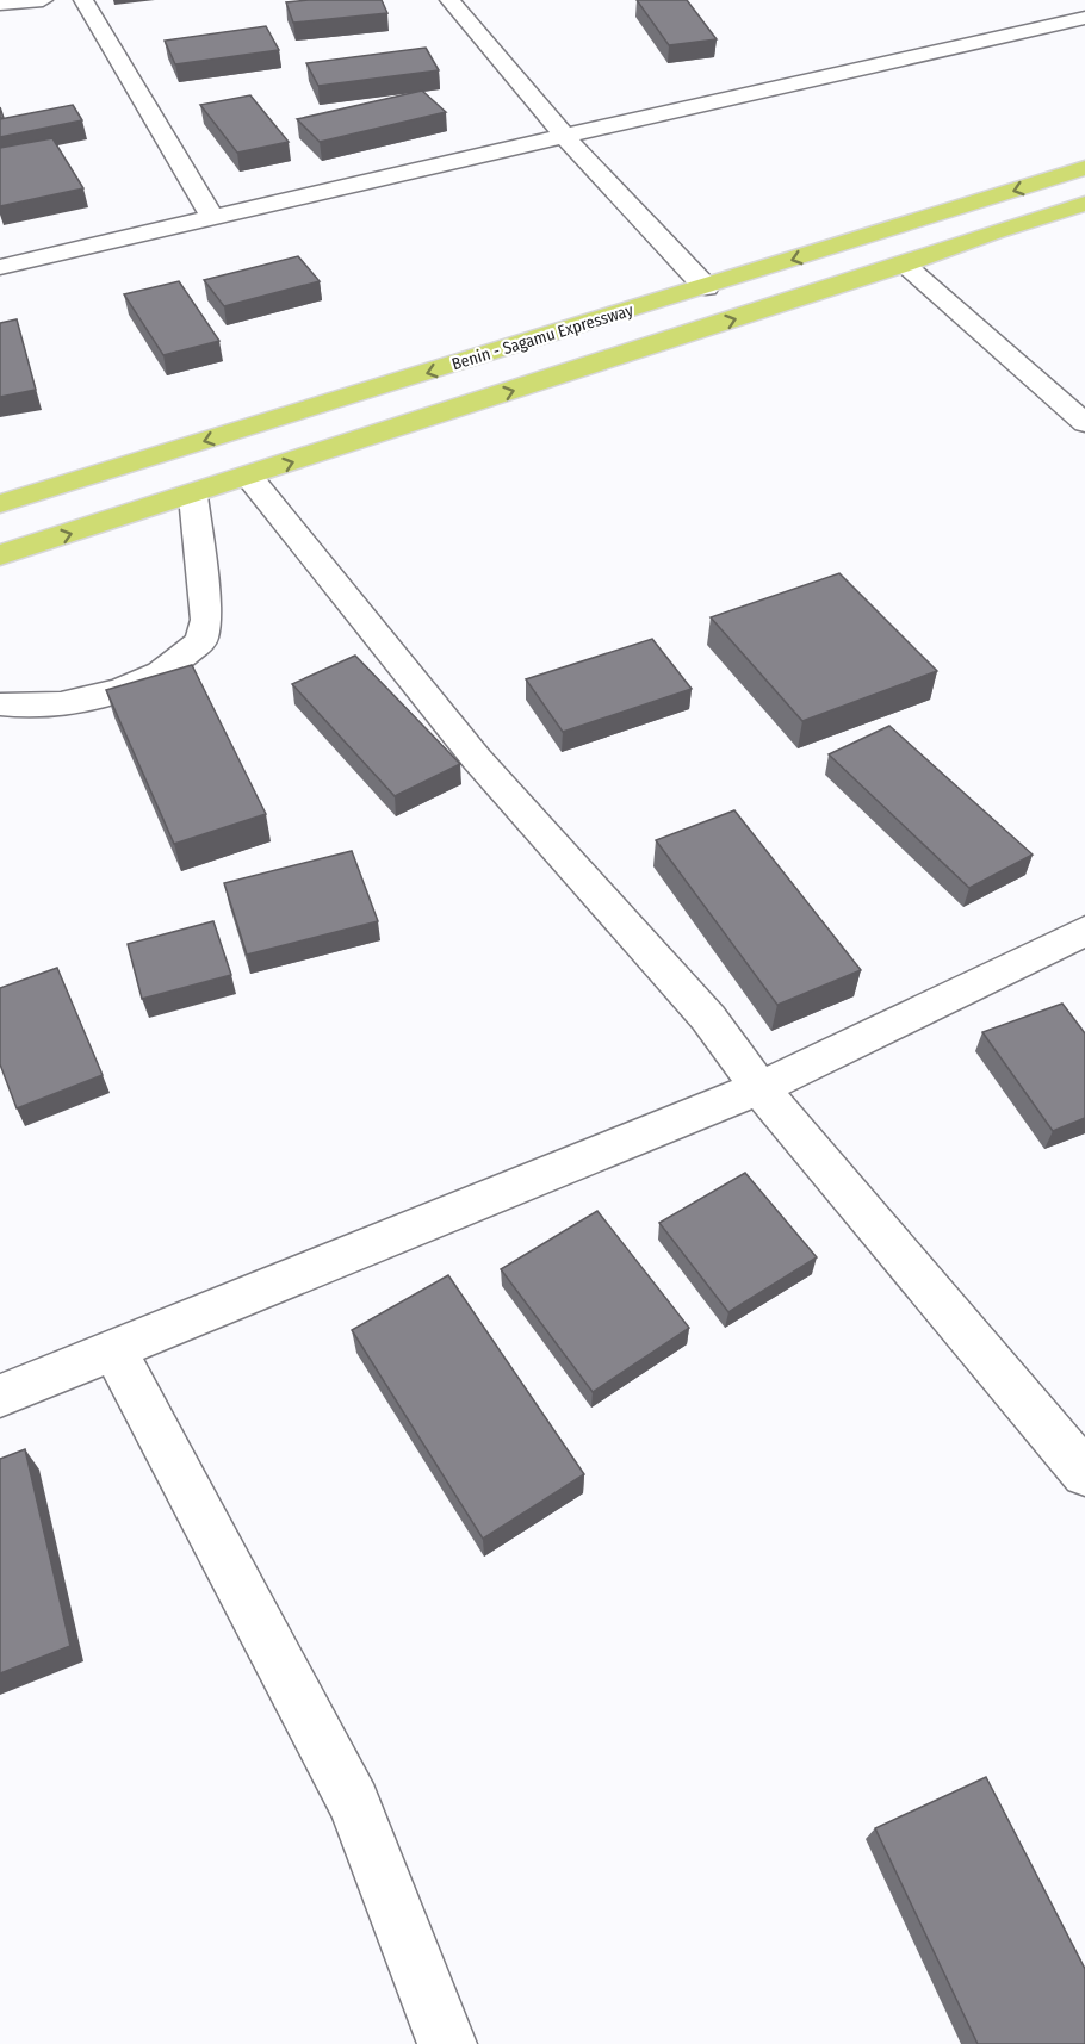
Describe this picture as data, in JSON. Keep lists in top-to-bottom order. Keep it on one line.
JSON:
{"streets":{"highway":["Benin - Sagamu Expressway"]}}
